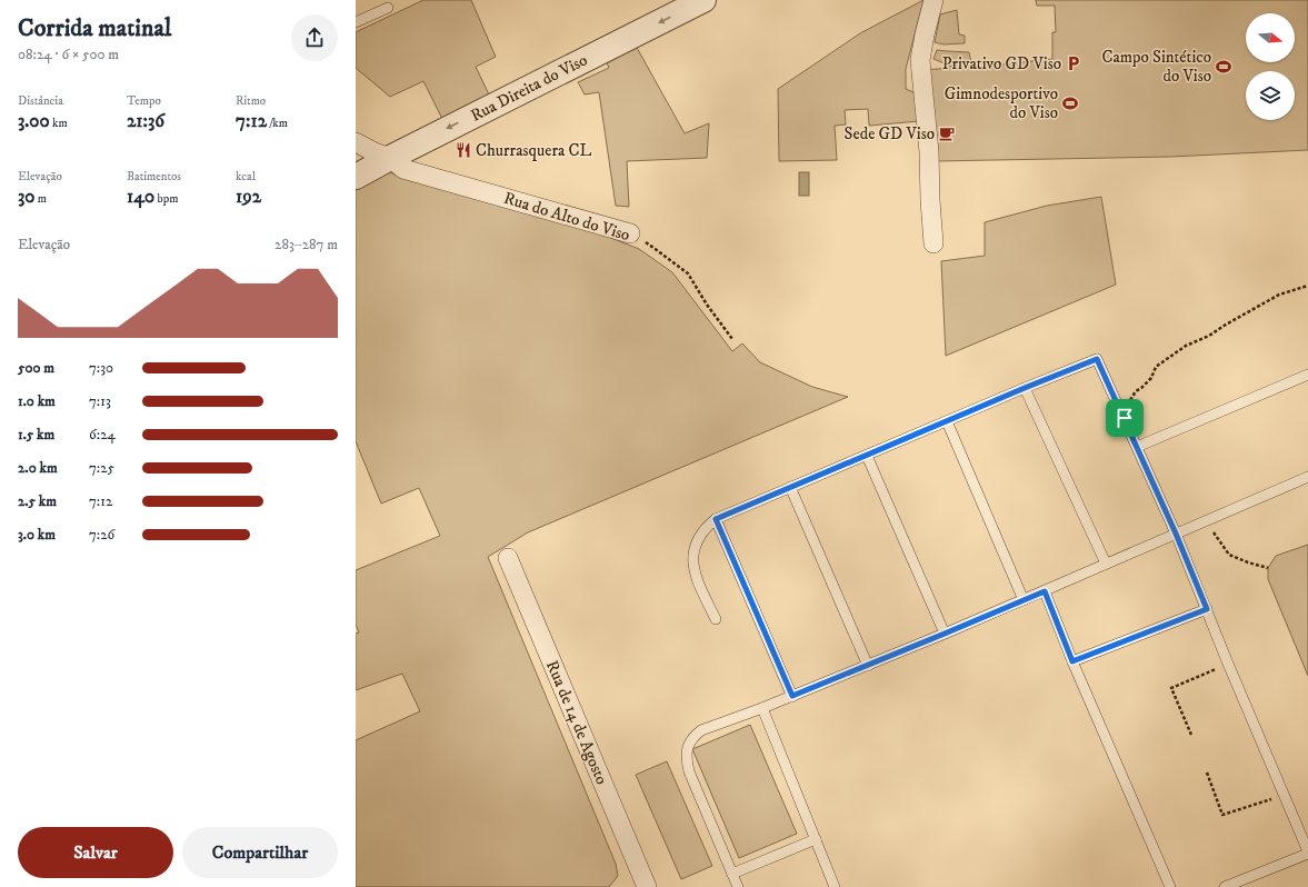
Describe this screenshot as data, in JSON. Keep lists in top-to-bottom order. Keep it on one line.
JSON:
{"streets":{"street":["Rua Direita do Viso","Rua do Alto do Viso","Rua de 14 de Agosto"]},"crossings":[["Rua Direita do Viso","Rua do Alto do Viso"]],"one_way":["Rua Direita do Viso"],"places":{"parking":["Privativo GD Viso"],"sports":["Campo Sintético do Viso","Gimnodesportivo do Viso"],"cafe":["Sede GD Viso"],"restaurant":["Churrasquera CL"]},"north":"right","page":{"heading":["Corrida matinal","08:24 · 6 × 500 m"],"stats":[["Distância","3.00 km"],["Tempo","21:36"],["Ritmo","7:12 /km"],["Elevação","30 m"],["Batimentos","140 bpm"],["kcal","192"]],"chart":["Elevação","283–287 m"],"list":[{"name":"500 m","note":"7:30"},{"name":"1.0 km","note":"7:13"},{"name":"1.5 km","note":"6:24"},{"name":"2.0 km","note":"7:25"},{"name":"2.5 km","note":"7:12"},{"name":"3.0 km","note":"7:26"}],"buttons":["Salvar","Compartilhar"]}}
